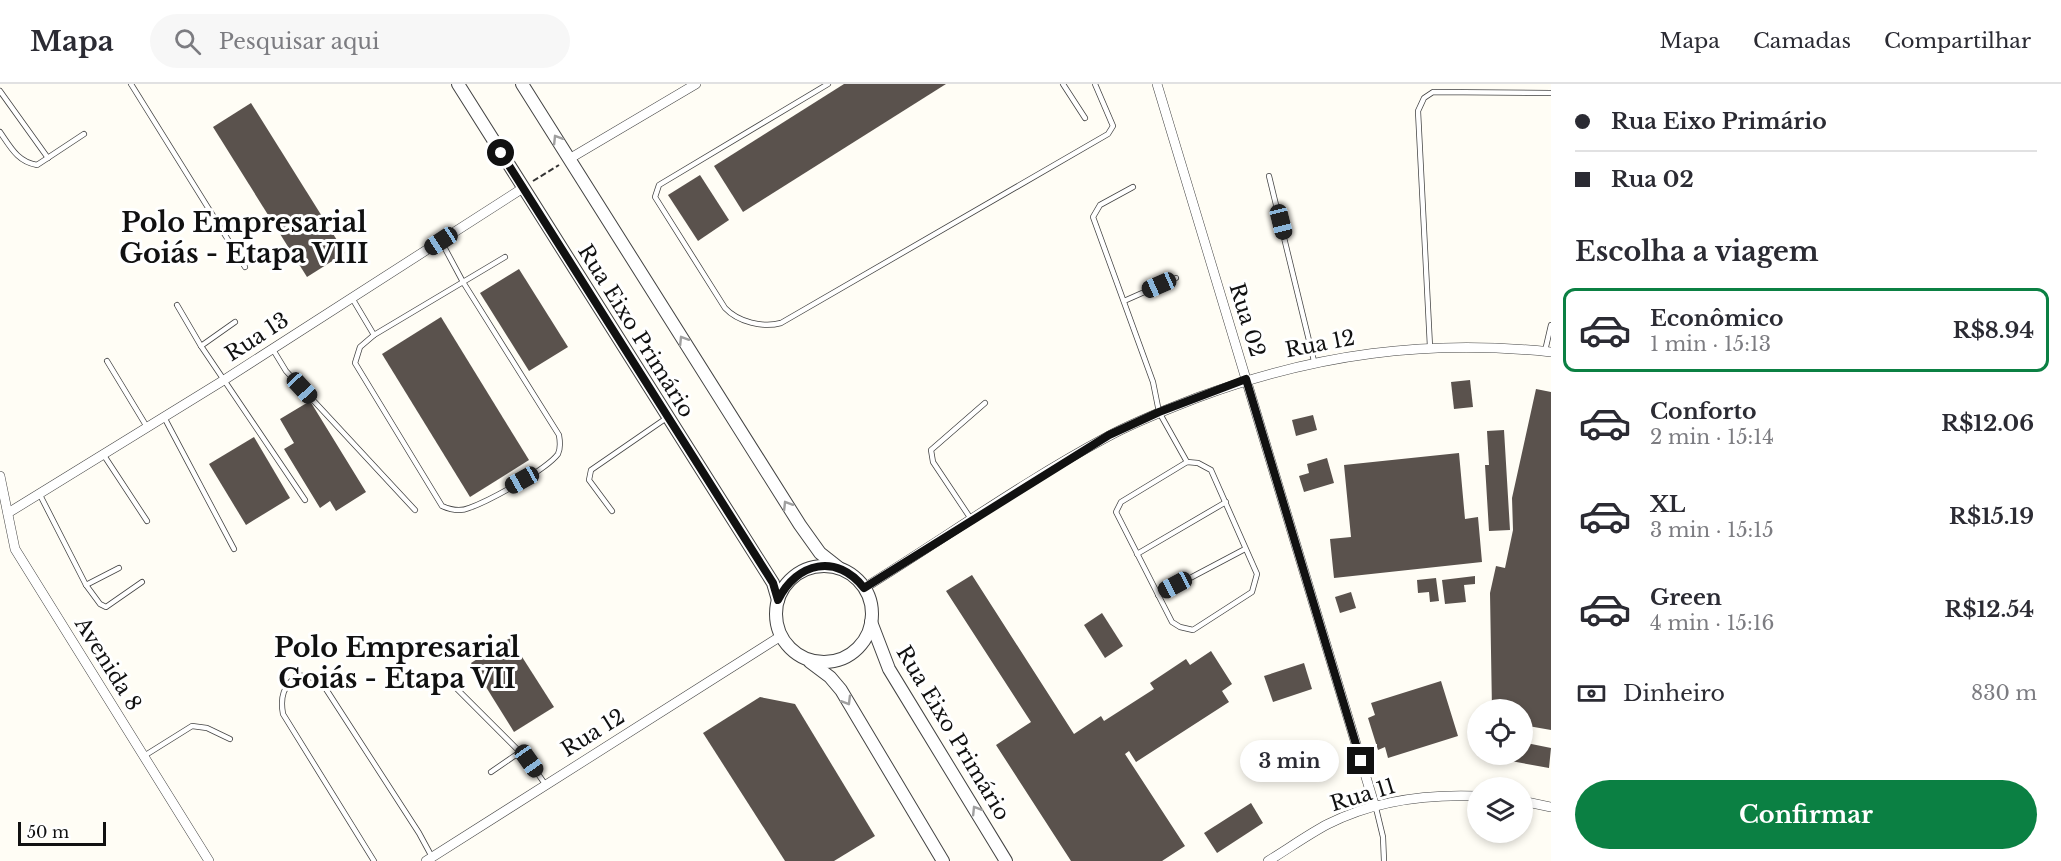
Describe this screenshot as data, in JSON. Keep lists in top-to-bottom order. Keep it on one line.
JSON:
{"streets":{"street":["Rua 02","Rua Eixo Primário","Rua 13","Rua 12","Avenida 8","Rua 11"]},"crossings":[["Rua 02","Rua 12"],["Rua 02","Rua 11"],["Rua Eixo Primário","Rua 13"],["Rua Eixo Primário","Rua 12"],["Rua 13","Avenida 8"]],"districts":["Polo Empresarial Goiás - Etapa VIII","Polo Empresarial Goiás - Etapa VII"],"scale_bar":"50 m","page":{"header":"Mapa","search":"Pesquisar aqui","nav":["Mapa","Camadas","Compartilhar"],"banner":["Rua Eixo Primário","Rua 02"],"heading":"Escolha a viagem","list":[{"name":"Econômico","note":"1 min · 15:13","value":"R$8.94"},{"name":"Conforto","note":"2 min · 15:14","value":"R$12.06"},{"name":"XL","note":"3 min · 15:15","value":"R$15.19"},{"name":"Green","note":"4 min · 15:16","value":"R$12.54"}],"pay":["Dinheiro","830 m"],"bubble":"3 min","buttons":"Confirmar","scale":"50 m"}}
